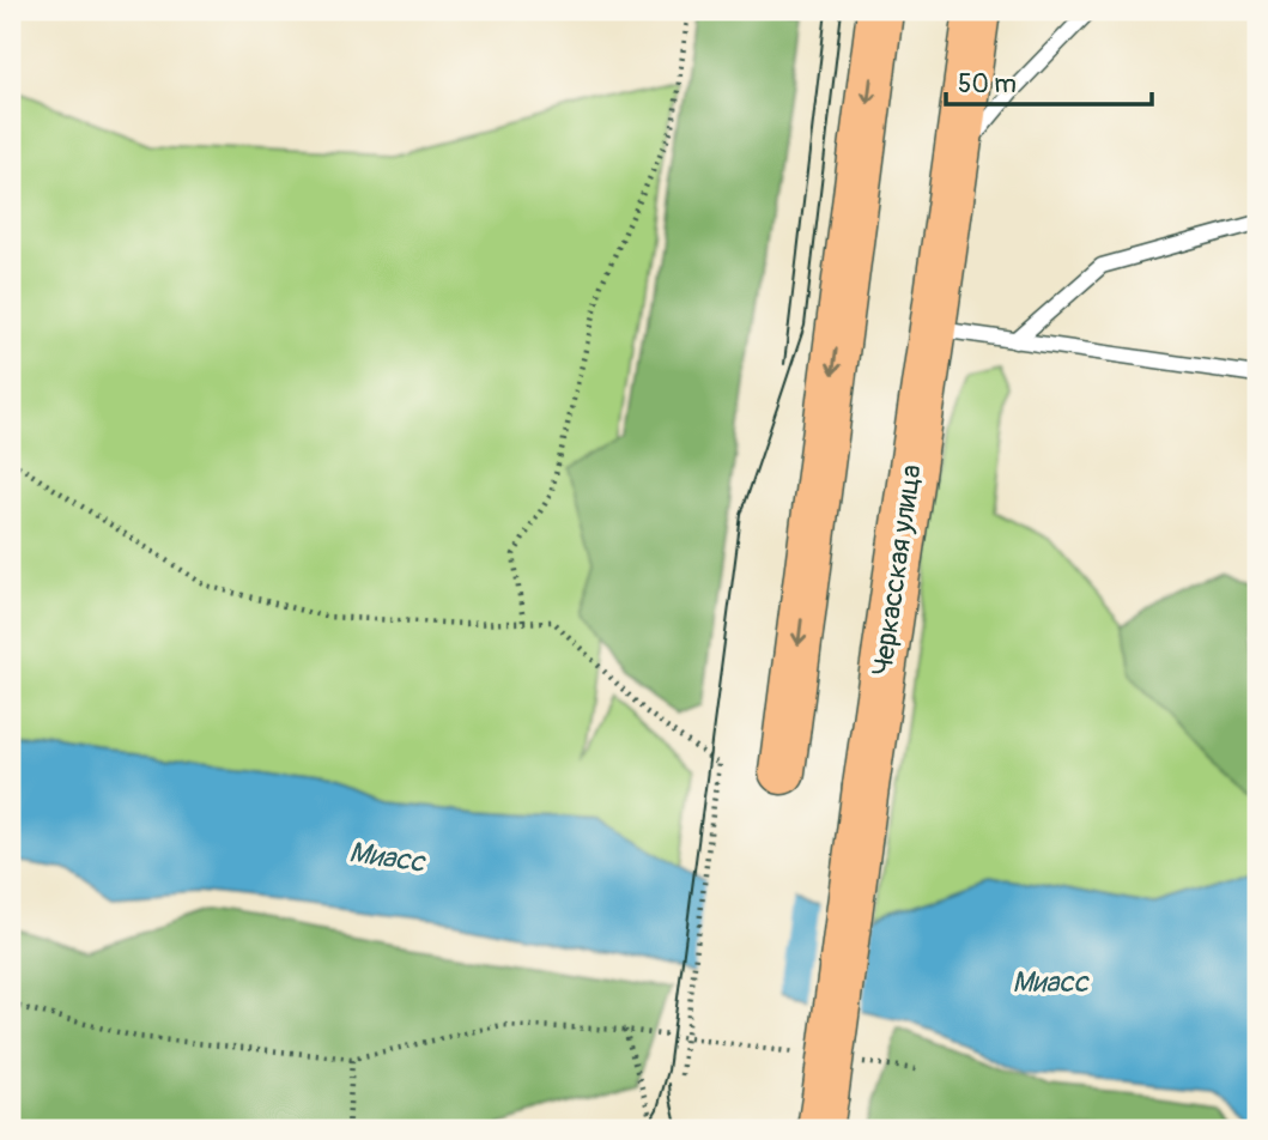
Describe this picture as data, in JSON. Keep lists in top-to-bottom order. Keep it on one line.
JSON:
{"streets":{"main road":["Черкасская улица"]},"water":["Миасс"],"scale_bar":"50 m"}
